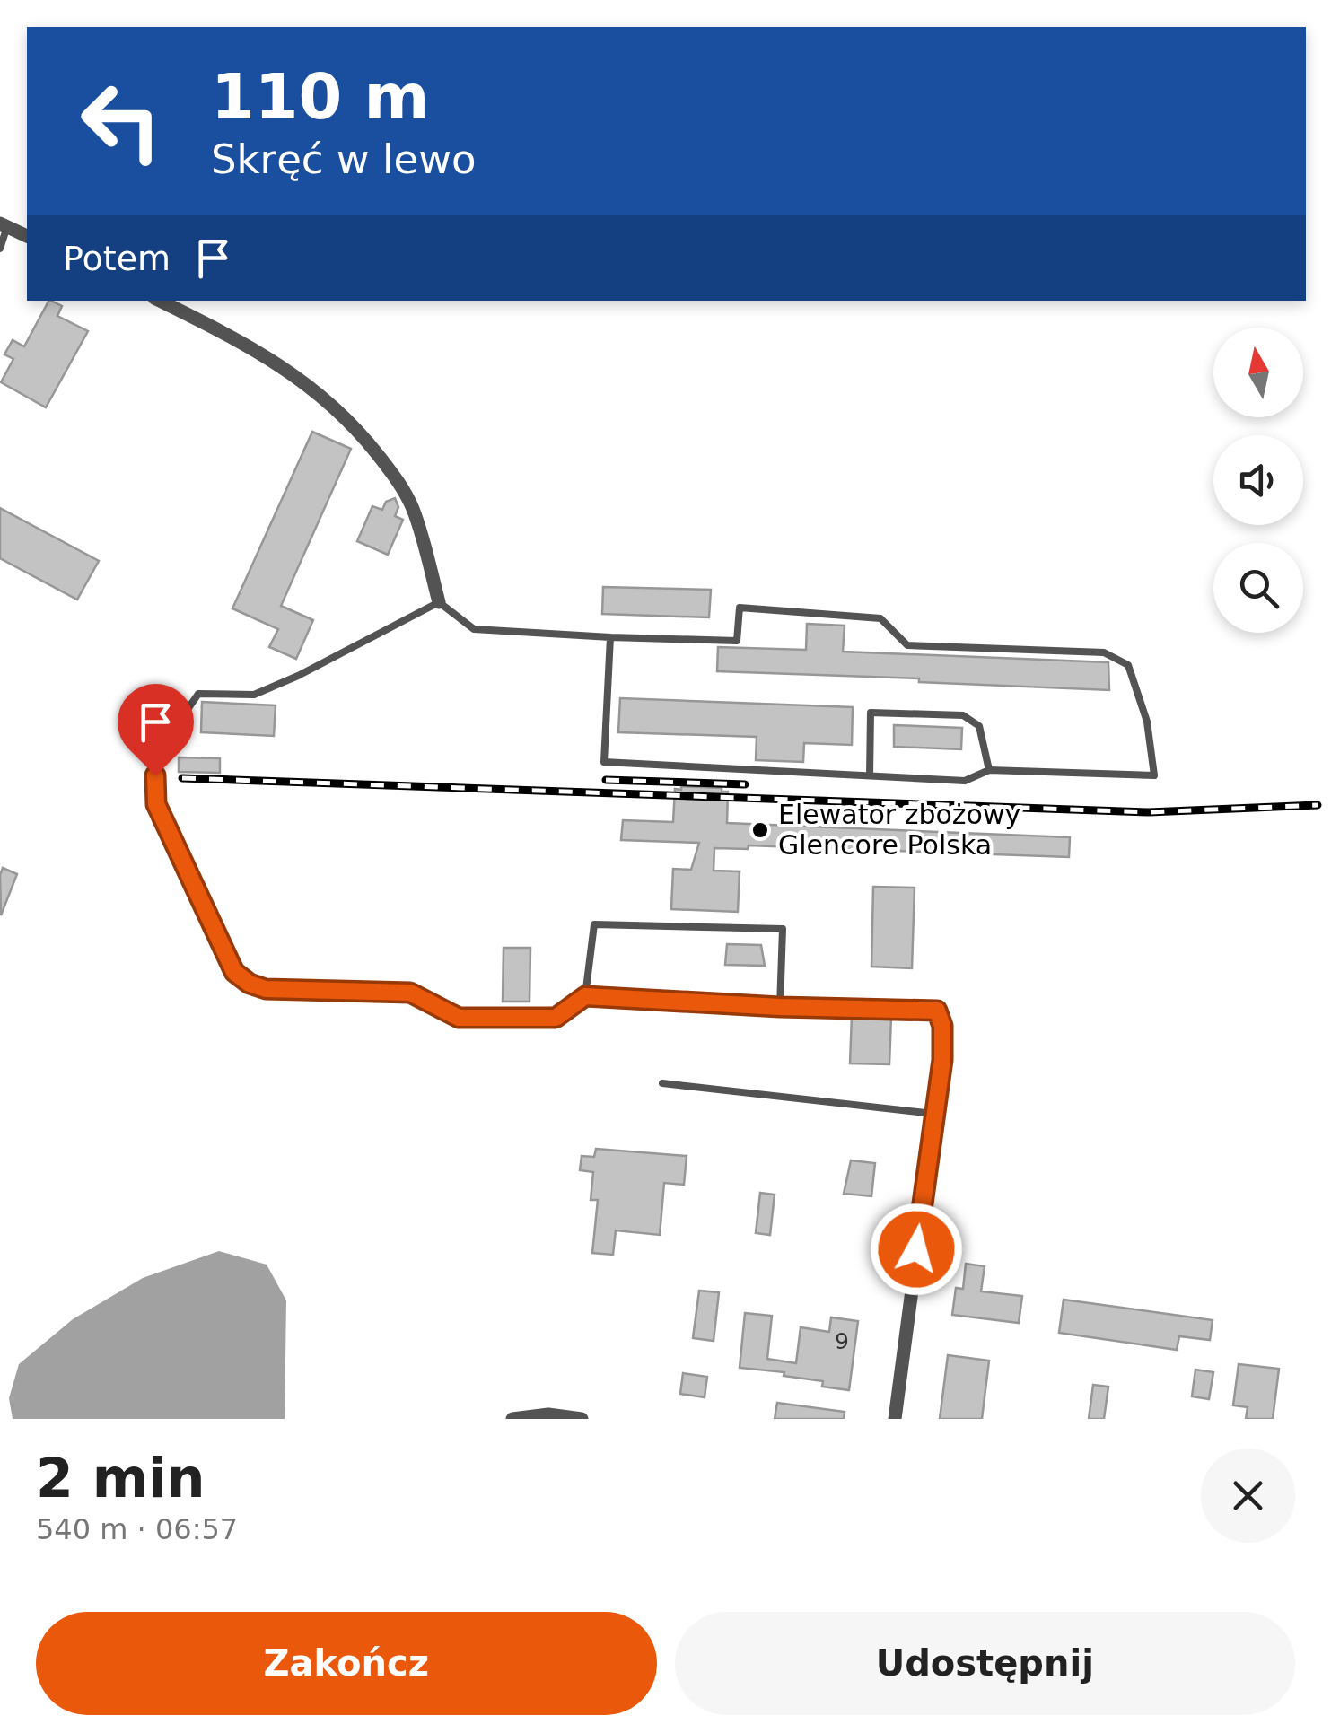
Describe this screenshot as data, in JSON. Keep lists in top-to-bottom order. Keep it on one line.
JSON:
{"places":["Elewator zbożowy Glencore Polska"],"house_numbers":["9"],"north":"top","page":{"turn":["110 m","Skręć w lewo"],"then":"Potem","heading":["2 min","540 m · 06:57"],"buttons":["Zakończ","Udostępnij"]}}
